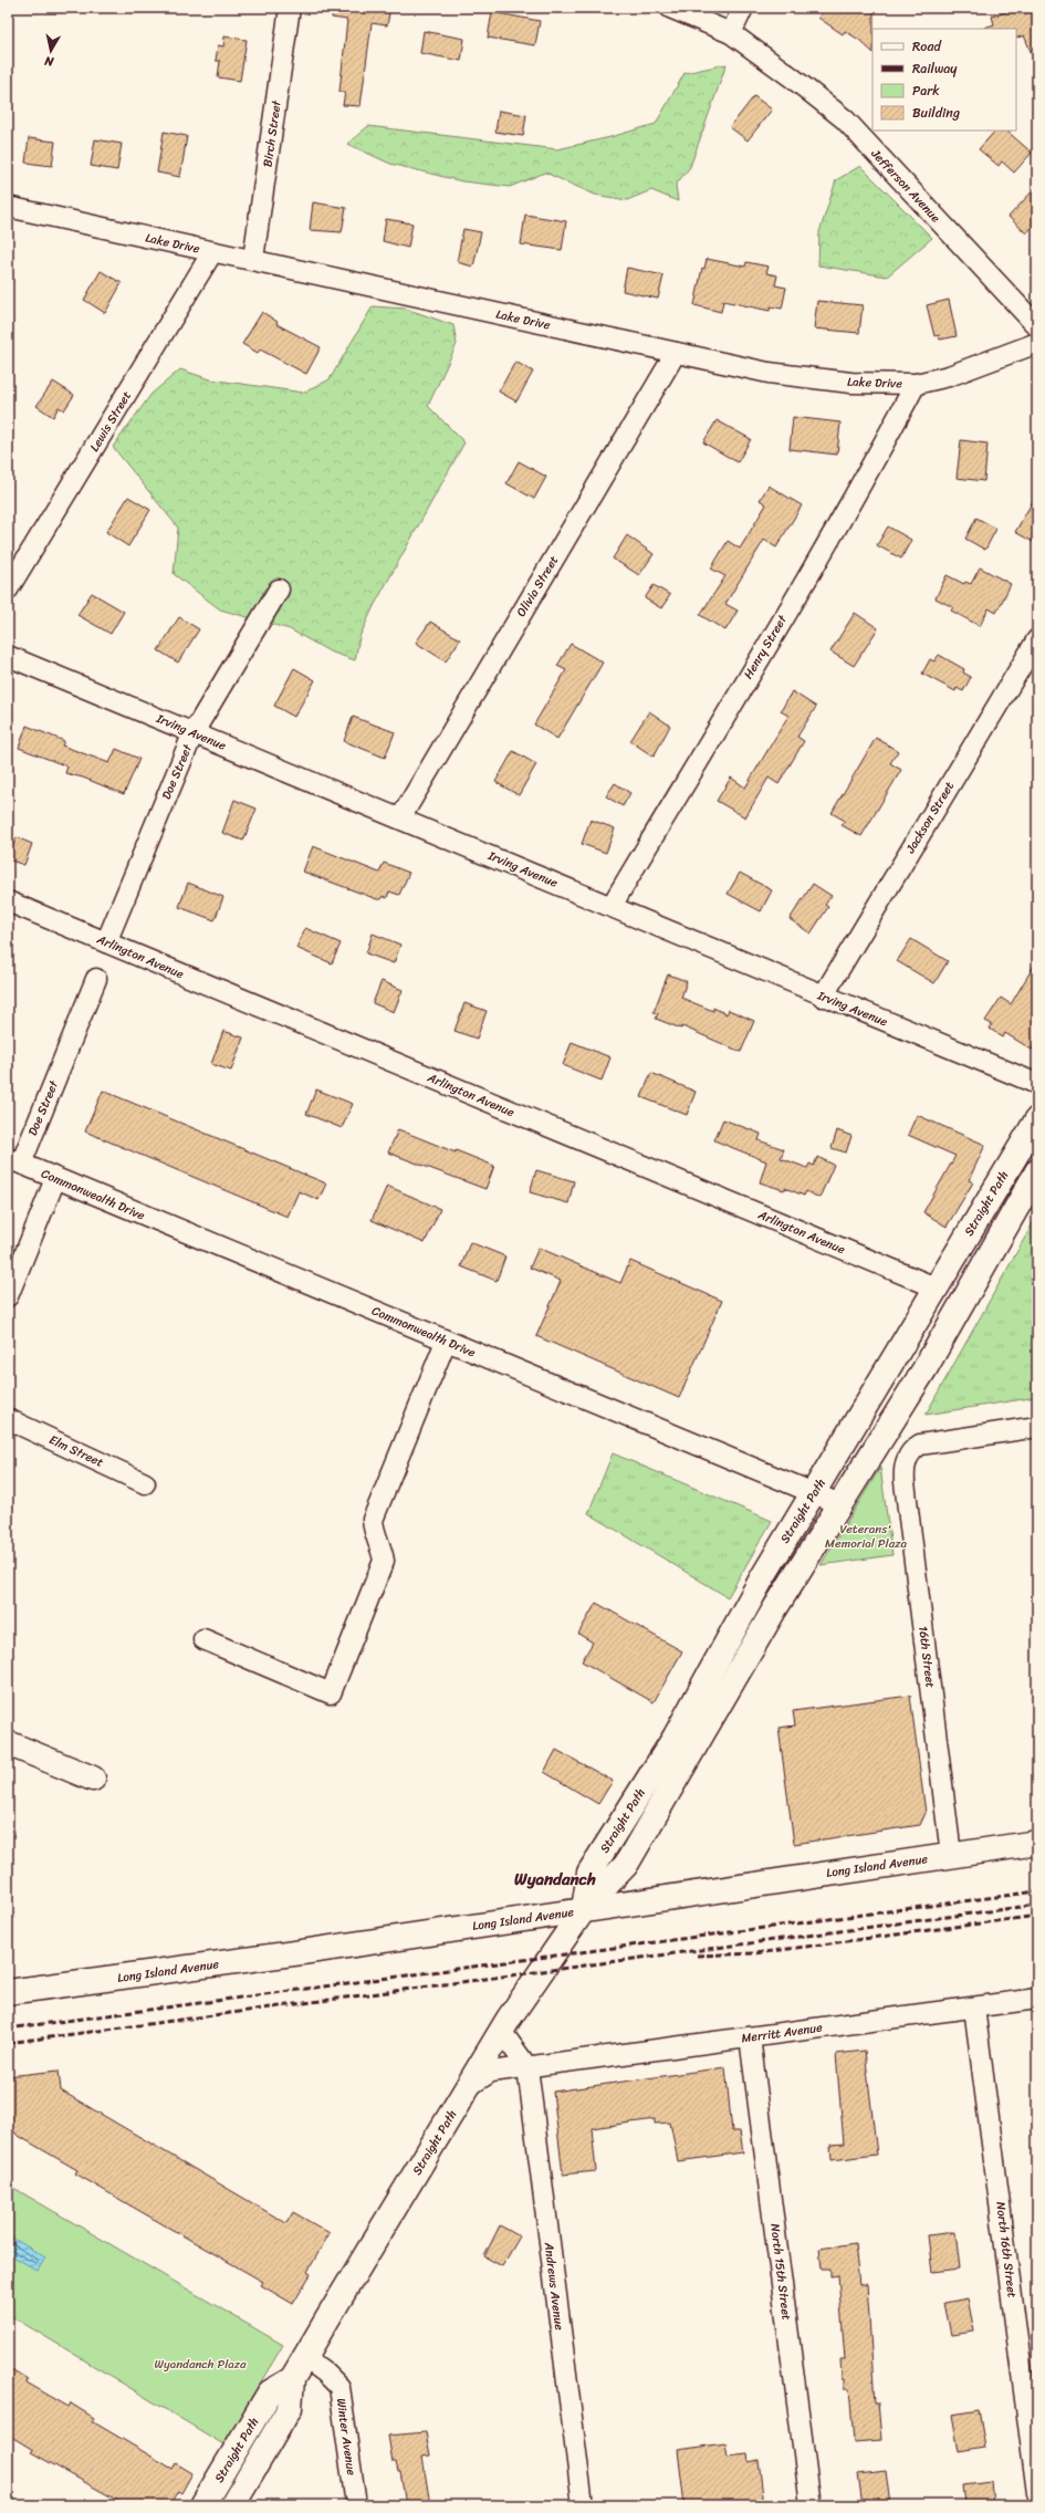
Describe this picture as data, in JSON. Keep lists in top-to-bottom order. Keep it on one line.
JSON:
{"streets":{"main road":["Straight Path","Long Island Avenue"],"street":["Birch Street","Jefferson Avenue","Lake Drive","Lewis Street","Olivia Street","Henry Street","Irving Avenue","Doe Street","Jackson Street","Arlington Avenue","Commonwealth Drive","Elm Street","16th Street","Merritt Avenue","North 16th Street","North 15th Street","Andrews Avenue","Winter Avenue"]},"crossings":[["Birch Street","Lake Drive"],["Lake Drive","Lewis Street"],["Lake Drive","Olivia Street"],["Lake Drive","Henry Street"],["Olivia Street","Irving Avenue"],["Henry Street","Irving Avenue"],["Irving Avenue","Doe Street"],["Irving Avenue","Jackson Street"],["Doe Street","Arlington Avenue"],["Doe Street","Commonwealth Drive"],["Arlington Avenue","Straight Path"],["Commonwealth Drive","Straight Path"],["Straight Path","Long Island Avenue"],["Straight Path","Merritt Avenue"],["Straight Path","Winter Avenue"],["16th Street","Long Island Avenue"],["Merritt Avenue","North 16th Street"],["Merritt Avenue","North 15th Street"],["Merritt Avenue","Andrews Avenue"]],"districts":["Wyandanch"],"parks":["Veterans' Memorial Plaza","Wyandanch Plaza"],"legend":["Road","Railway","Park","Building"],"north":"bottom"}
